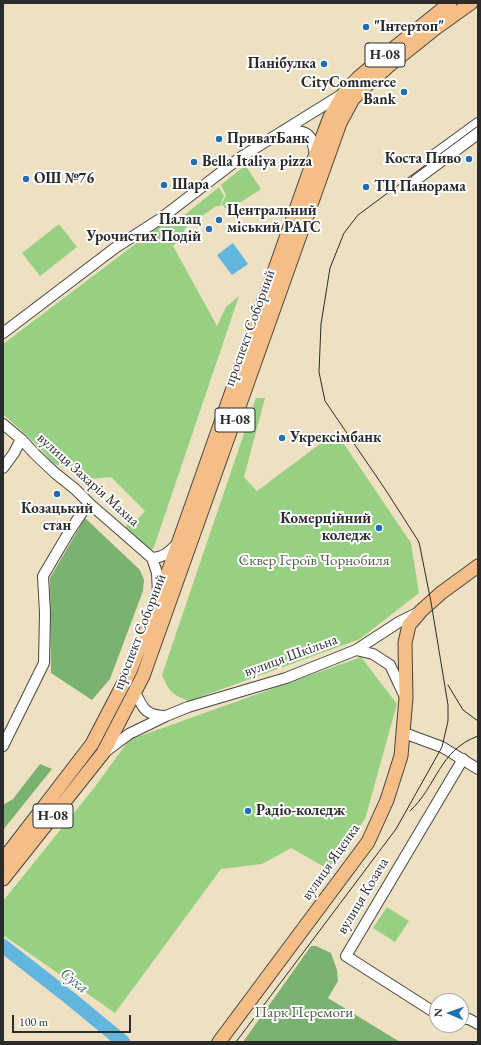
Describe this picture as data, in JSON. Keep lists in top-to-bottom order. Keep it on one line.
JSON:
{"streets":{"main road":["Н-08","проспект Соборний","вулиця Яценка"],"street":["вулиця Захарія Махна","вулиця Шкільна","вулиця Козача"]},"crossings":[["Н-08","проспект Соборний"],["Н-08","вулиця Шкільна"],["проспект Соборний","вулиця Шкільна"],["вулиця Шкільна","вулиця Яценка"]],"water":["Суха"],"parks":["Сквер Героїв Чорнобиля","Парк Перемоги"],"places":["\"Інтертоп\"","Панібулка","CityCommerce Bank","ПриватБанк","Коста Пиво","Bella Italiya pizza","ОШ №76","Шара","ТЦ Панорама","Центральний міський РАГС","Палац Урочистих Подій","Укрексімбанк","Козацький стан","Комерційний коледж","Радіо-коледж"],"scale_bar":"100 m","north":"left"}
